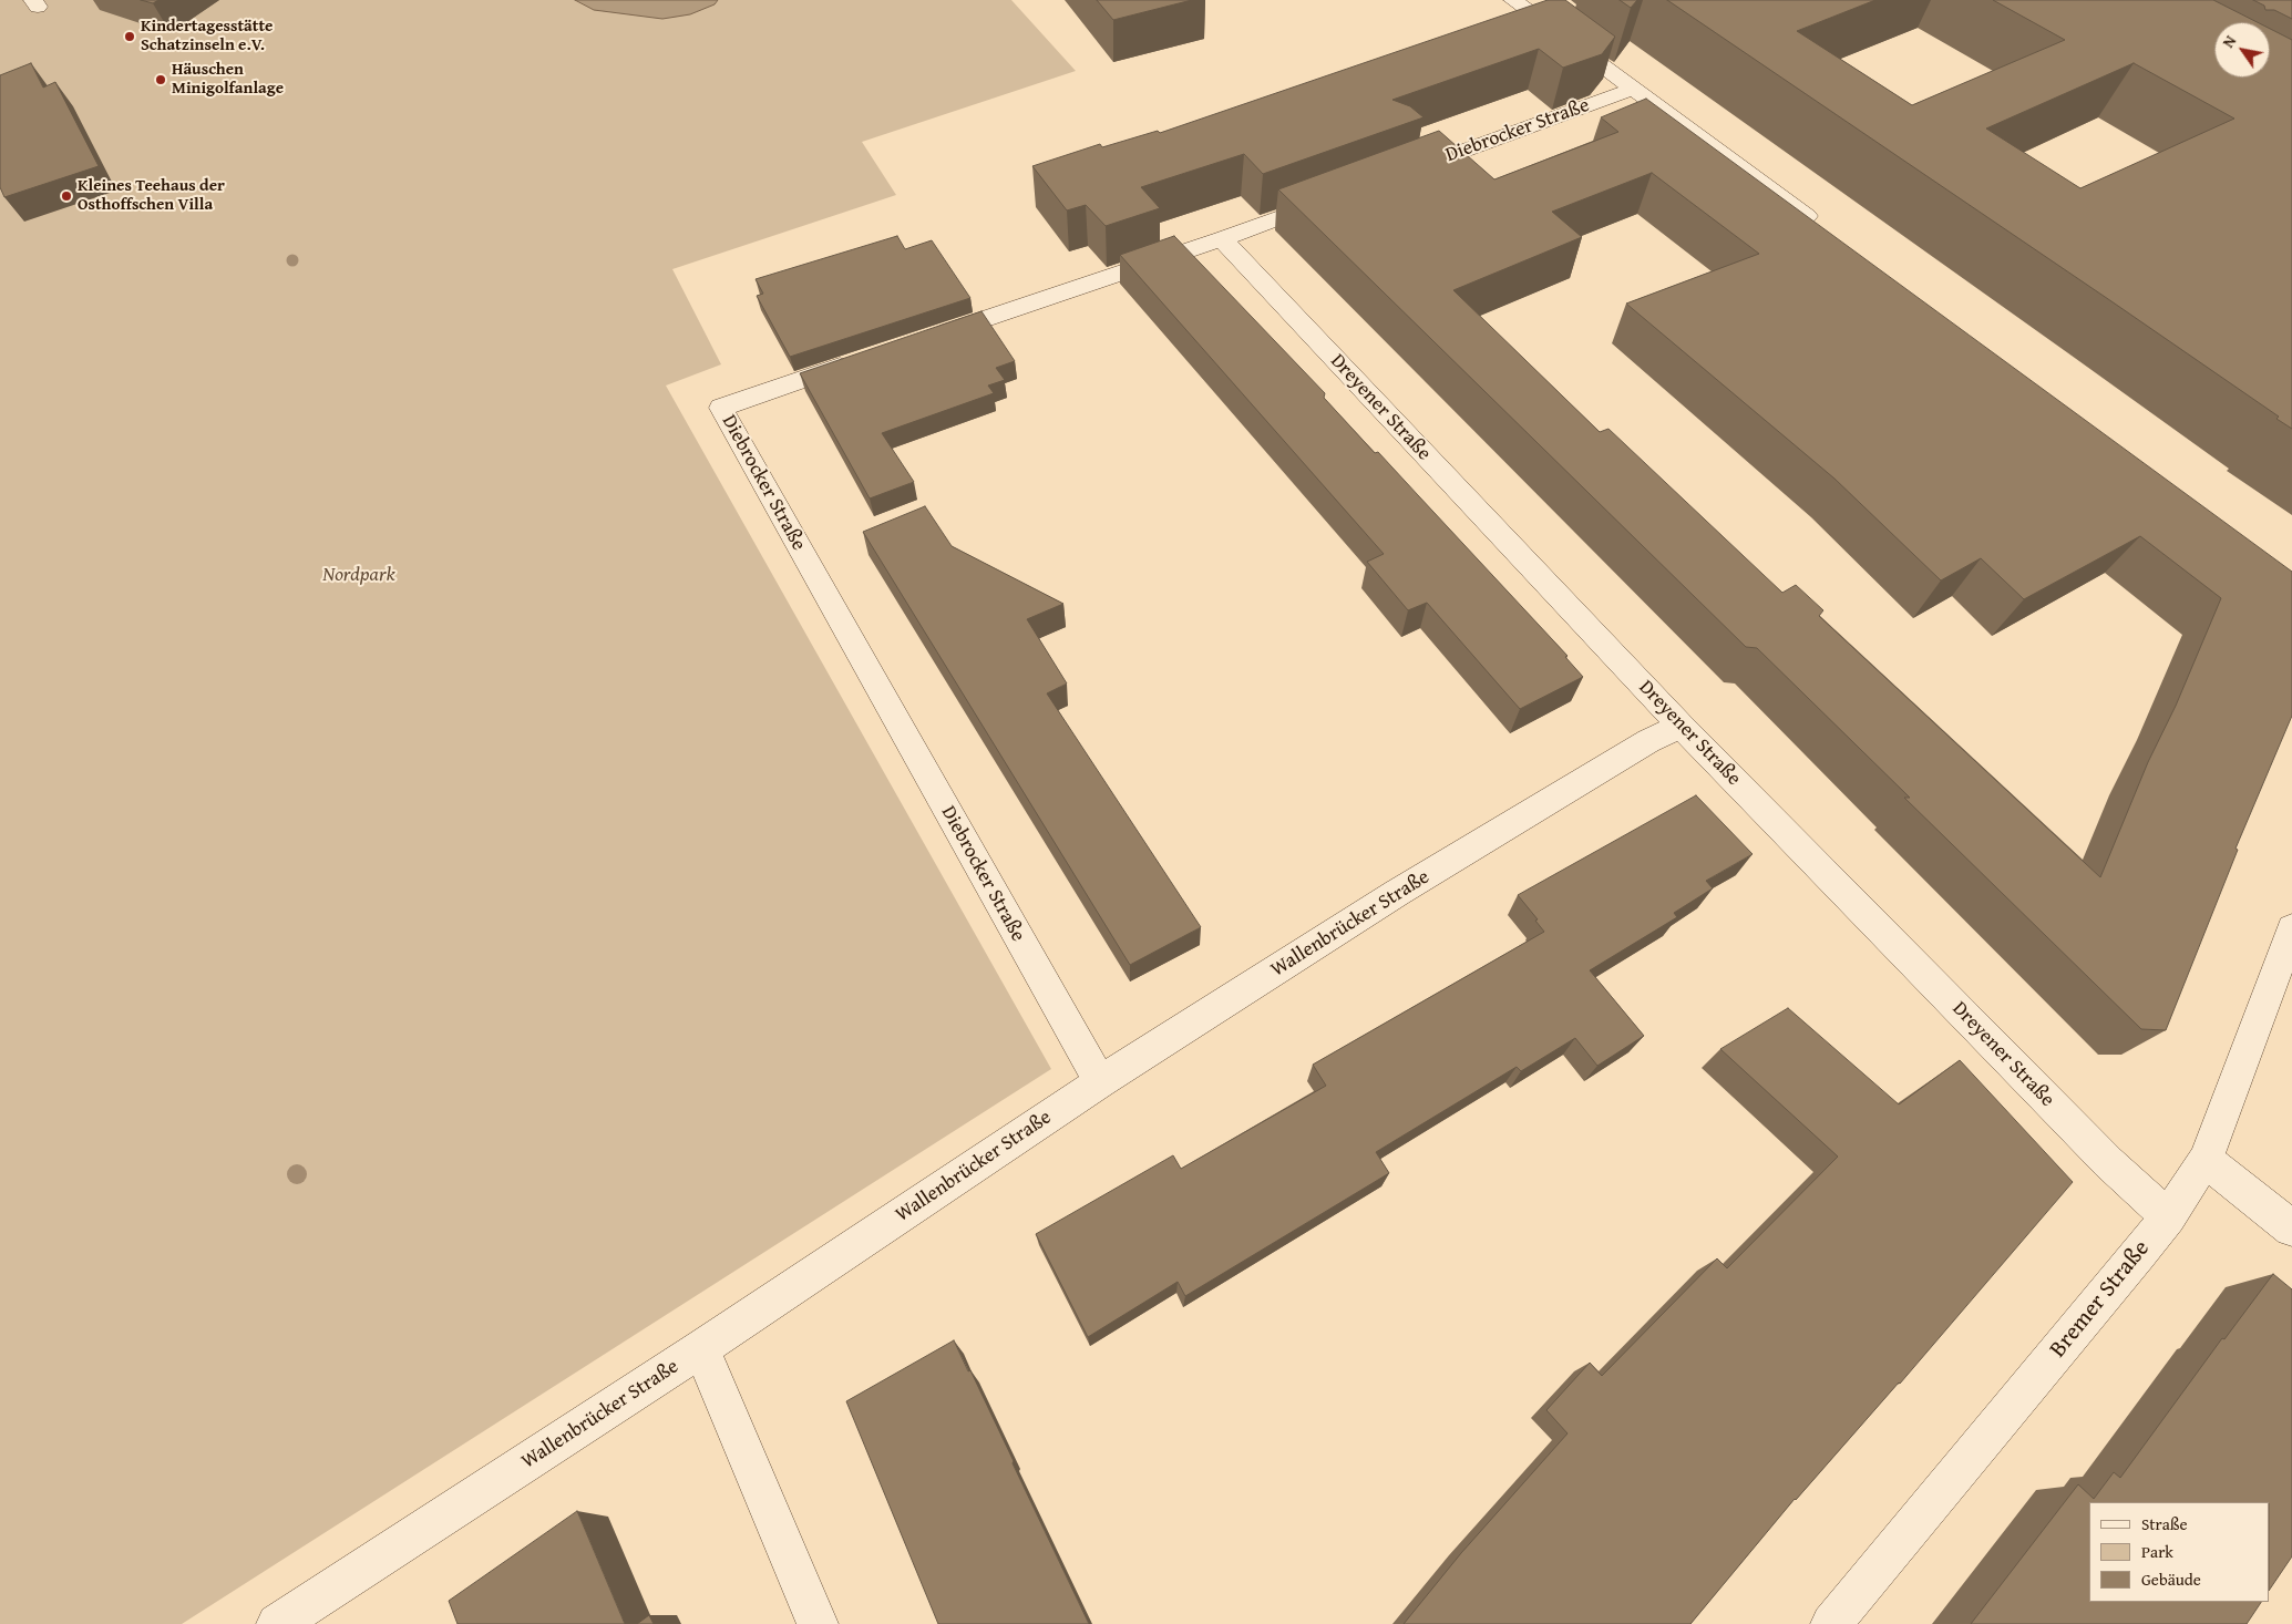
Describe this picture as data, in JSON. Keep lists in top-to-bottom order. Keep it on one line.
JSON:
{"streets":{"street":["Diebrocker Straße","Dreyener Straße","Wallenbrücker Straße","Bremer Straße"]},"crossings":[["Diebrocker Straße","Wallenbrücker Straße"],["Dreyener Straße","Wallenbrücker Straße"],["Dreyener Straße","Bremer Straße"]],"parks":["Nordpark"],"places":["Kindertagesstätte Schatzinseln e.V.","Häuschen Minigolfanlage","Kleines Teehaus der Osthoffschen Villa"],"legend":["Straße","Park","Gebäude"],"north":"top left"}
